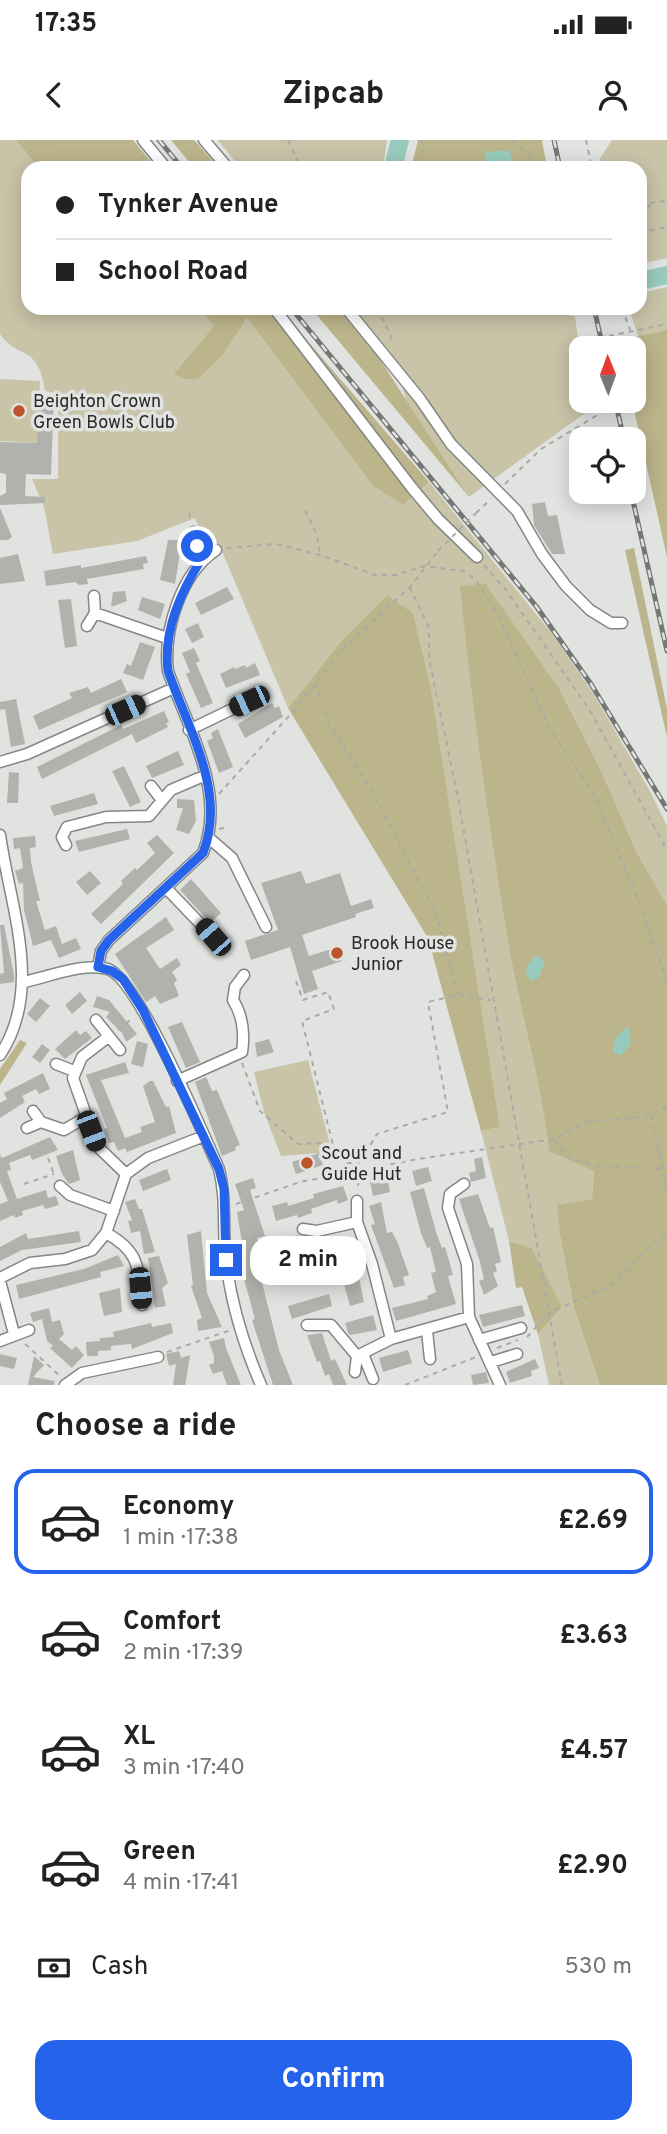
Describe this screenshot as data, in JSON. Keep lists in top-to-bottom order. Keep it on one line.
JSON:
{"places":["Beighton Crown Green Bowls Club","Brook House Junior","Scout and Guide Hut"],"north":"top","page":{"status":"17:35","header":"Zipcab","banner":["Tynker Avenue","School Road"],"bubble":"2 min","heading":"Choose a ride","list":[{"name":"Economy","note":"1 min · 17:38","value":"£2.69"},{"name":"Comfort","note":"2 min · 17:39","value":"£3.63"},{"name":"XL","note":"3 min · 17:40","value":"£4.57"},{"name":"Green","note":"4 min · 17:41","value":"£2.90"}],"pay":["Cash","530 m"],"buttons":"Confirm"}}
